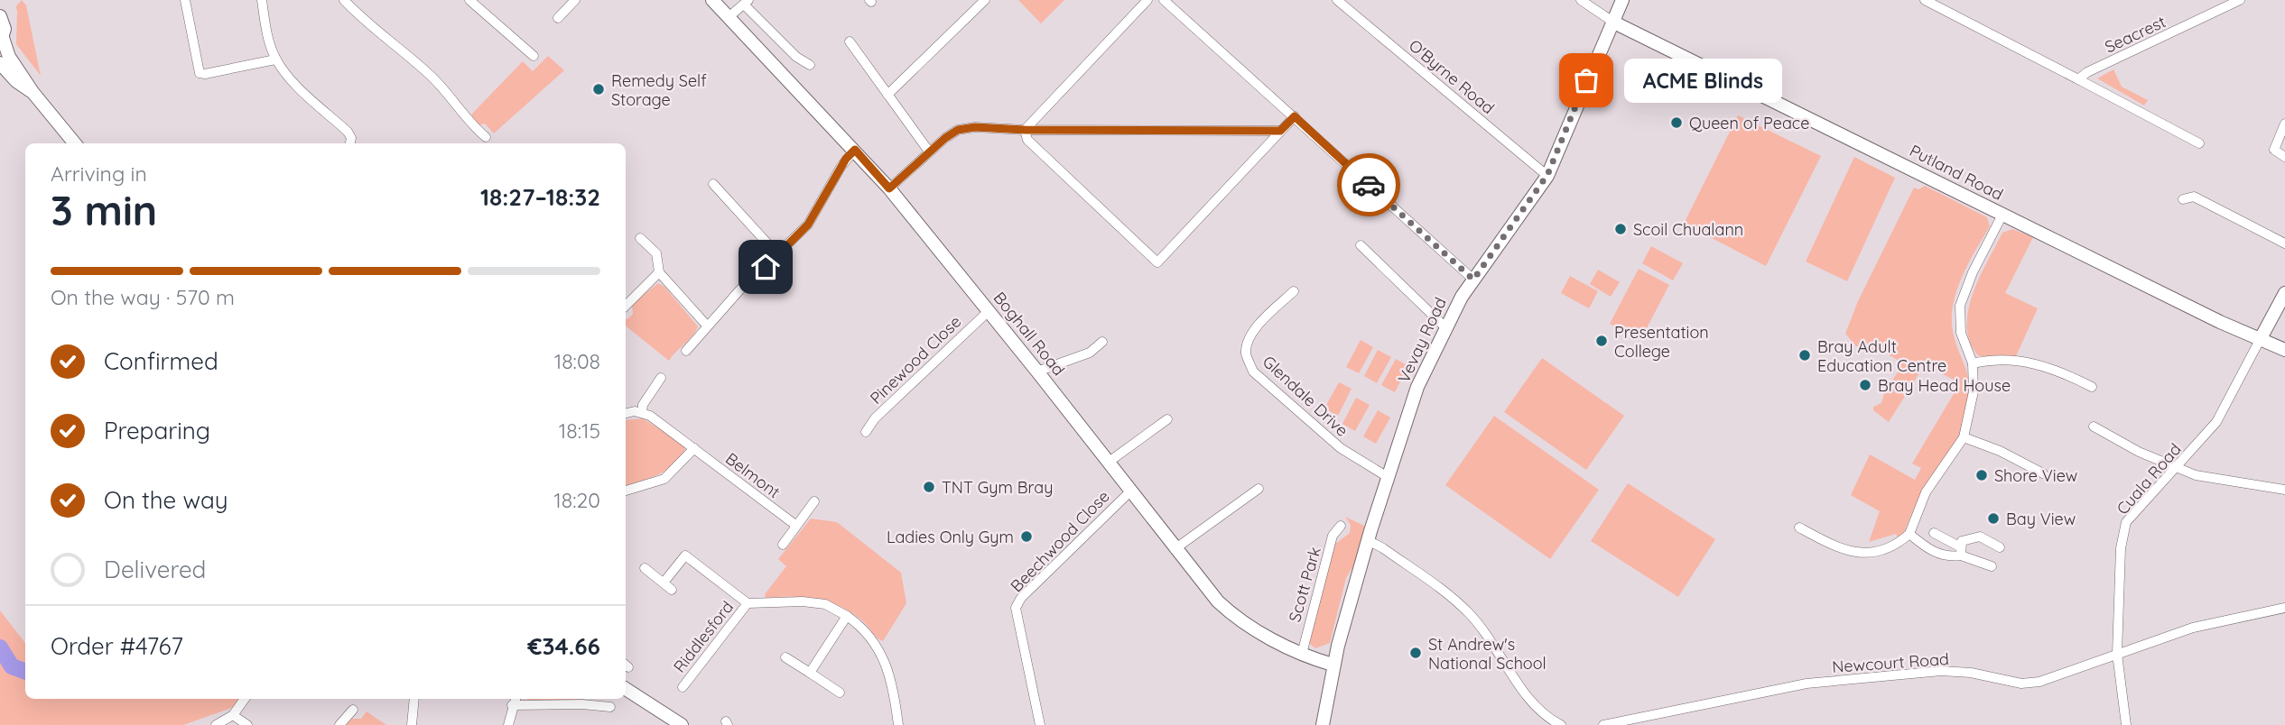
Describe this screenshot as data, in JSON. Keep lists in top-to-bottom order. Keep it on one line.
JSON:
{"streets":{"main road":["Putland Road","Boghall Road","Vevay Road"],"street":["Seacrest","O'Byrne Road","Pinewood Close","Glendale Drive","Belmont","Cuala Road","Beechwood Close","Scott Park","Riddlesford","Newcourt Road"]},"crossings":[["O'Byrne Road","Vevay Road"],["Putland Road","Vevay Road"],["Putland Road","Cuala Road"],["Boghall Road","Vevay Road"],["Boghall Road","Pinewood Close"],["Boghall Road","Beechwood Close"],["Boghall Road","Scott Park"],["Vevay Road","Glendale Drive"],["Cuala Road","Newcourt Road"]],"places":["ACME Blinds","Remedy Self Storage","Queen of Peace","Scoil Chualann","Presentation College","Bray Adult Education Centre","Bray Head House","Shore View","TNT Gym Bray","Bay View","Ladies Only Gym","St Andrew's National School"],"page":{"bubble":"ACME Blinds","heading":["3 min","Arriving in","18:27–18:32"],"panel":["Order #4767","€34.66"],"bar":"On the way · 570 m","list":[["Confirmed","18:08"],["Preparing","18:15"],["On the way","18:20"],"Delivered"]}}
